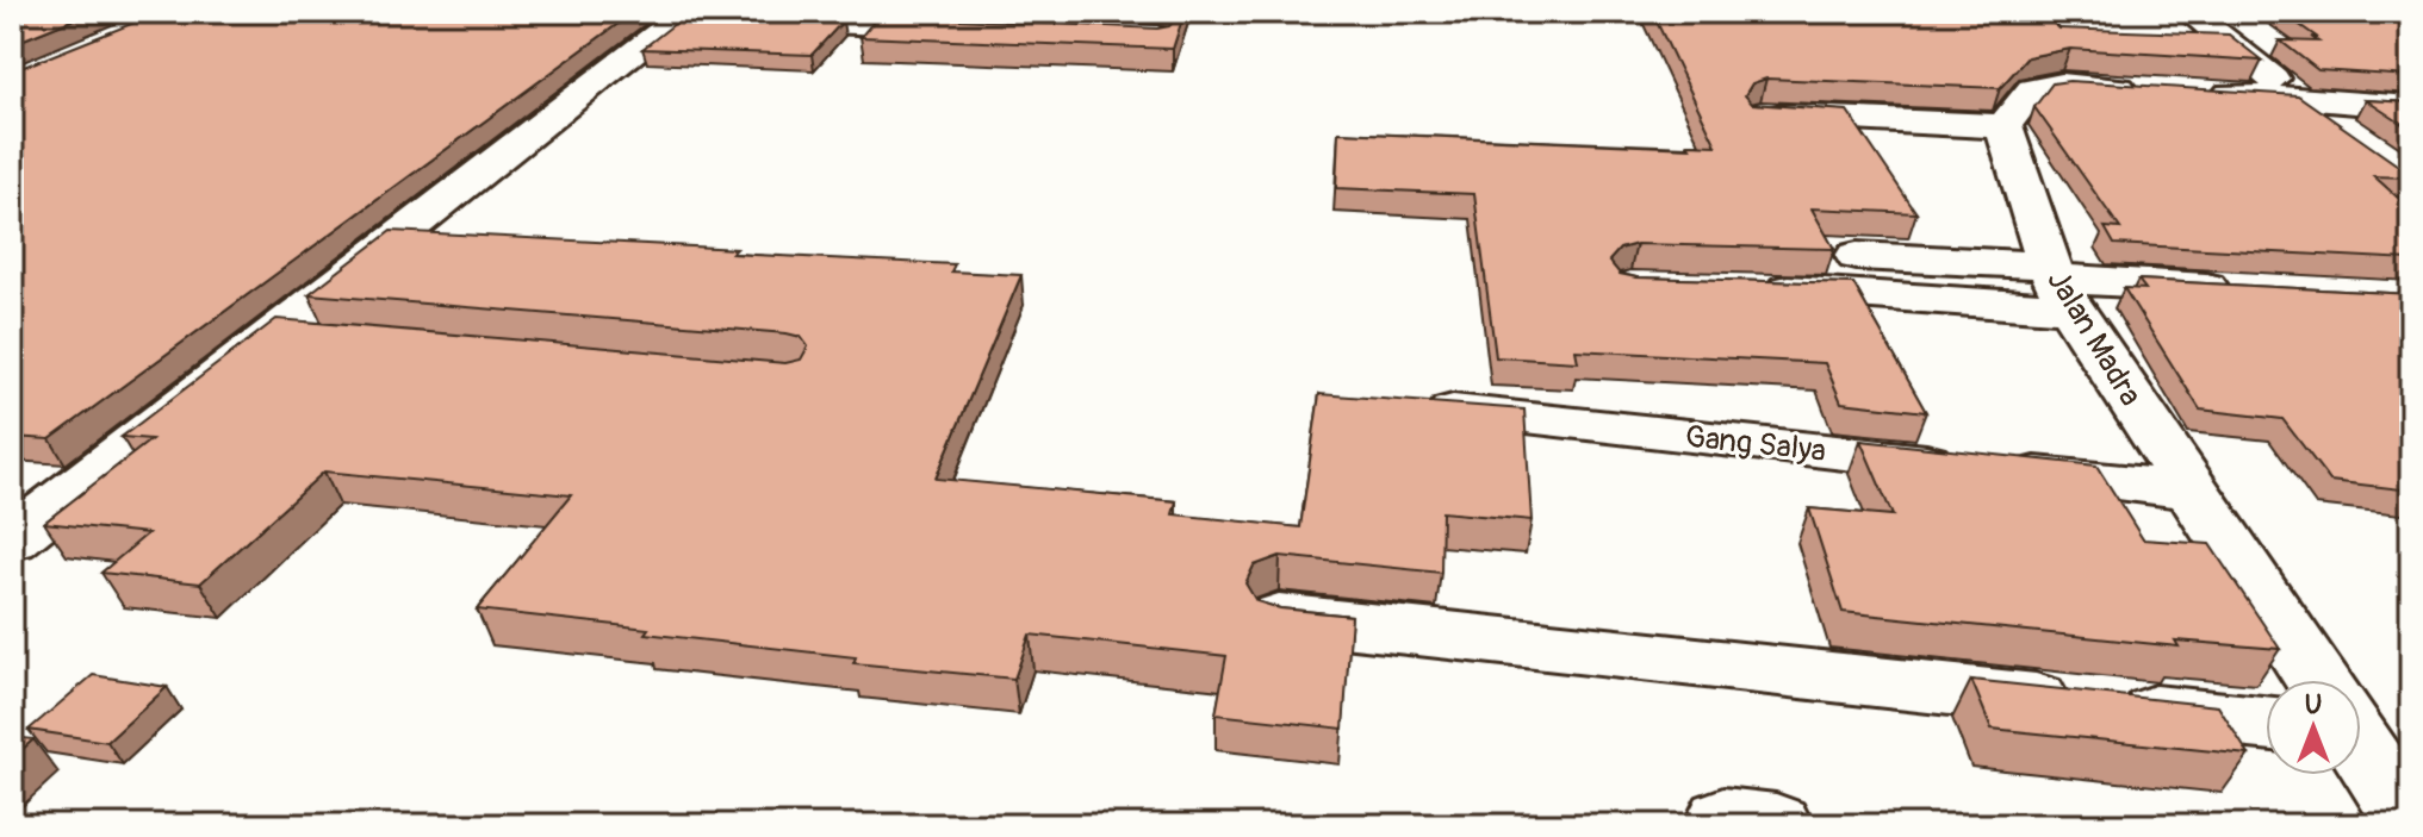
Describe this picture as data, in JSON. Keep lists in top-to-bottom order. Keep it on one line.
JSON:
{"streets":{"street":["Jalan Madra","Gang Salya"]},"crossings":[["Jalan Madra","Gang Salya"]],"north":"top"}
